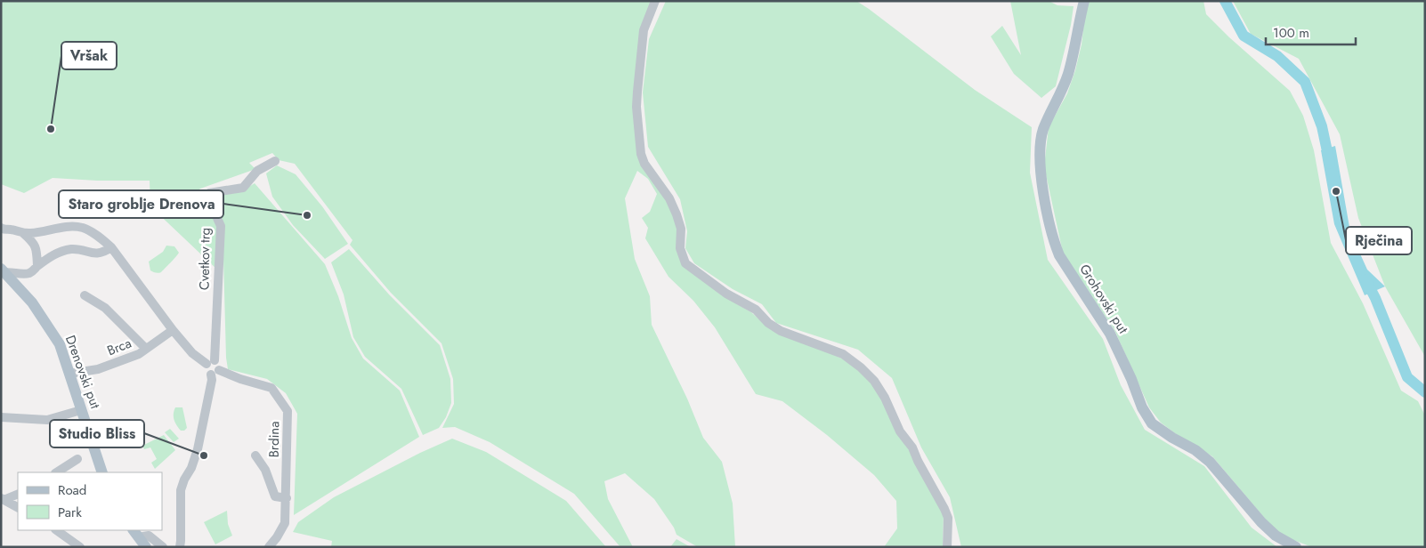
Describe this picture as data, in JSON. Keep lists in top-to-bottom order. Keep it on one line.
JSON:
{"streets":{"main road":["Grohovski put","Drenovski put"],"street":["Cvetkov trg","Brca","Brdina"]},"crossings":[["Cvetkov trg","Brdina"],["Brca","Drenovski put"]],"places":["Vršak","Rječina","Staro groblje Drenova","Studio Bliss"],"legend":["Road","Park"],"scale_bar":"100 m"}
